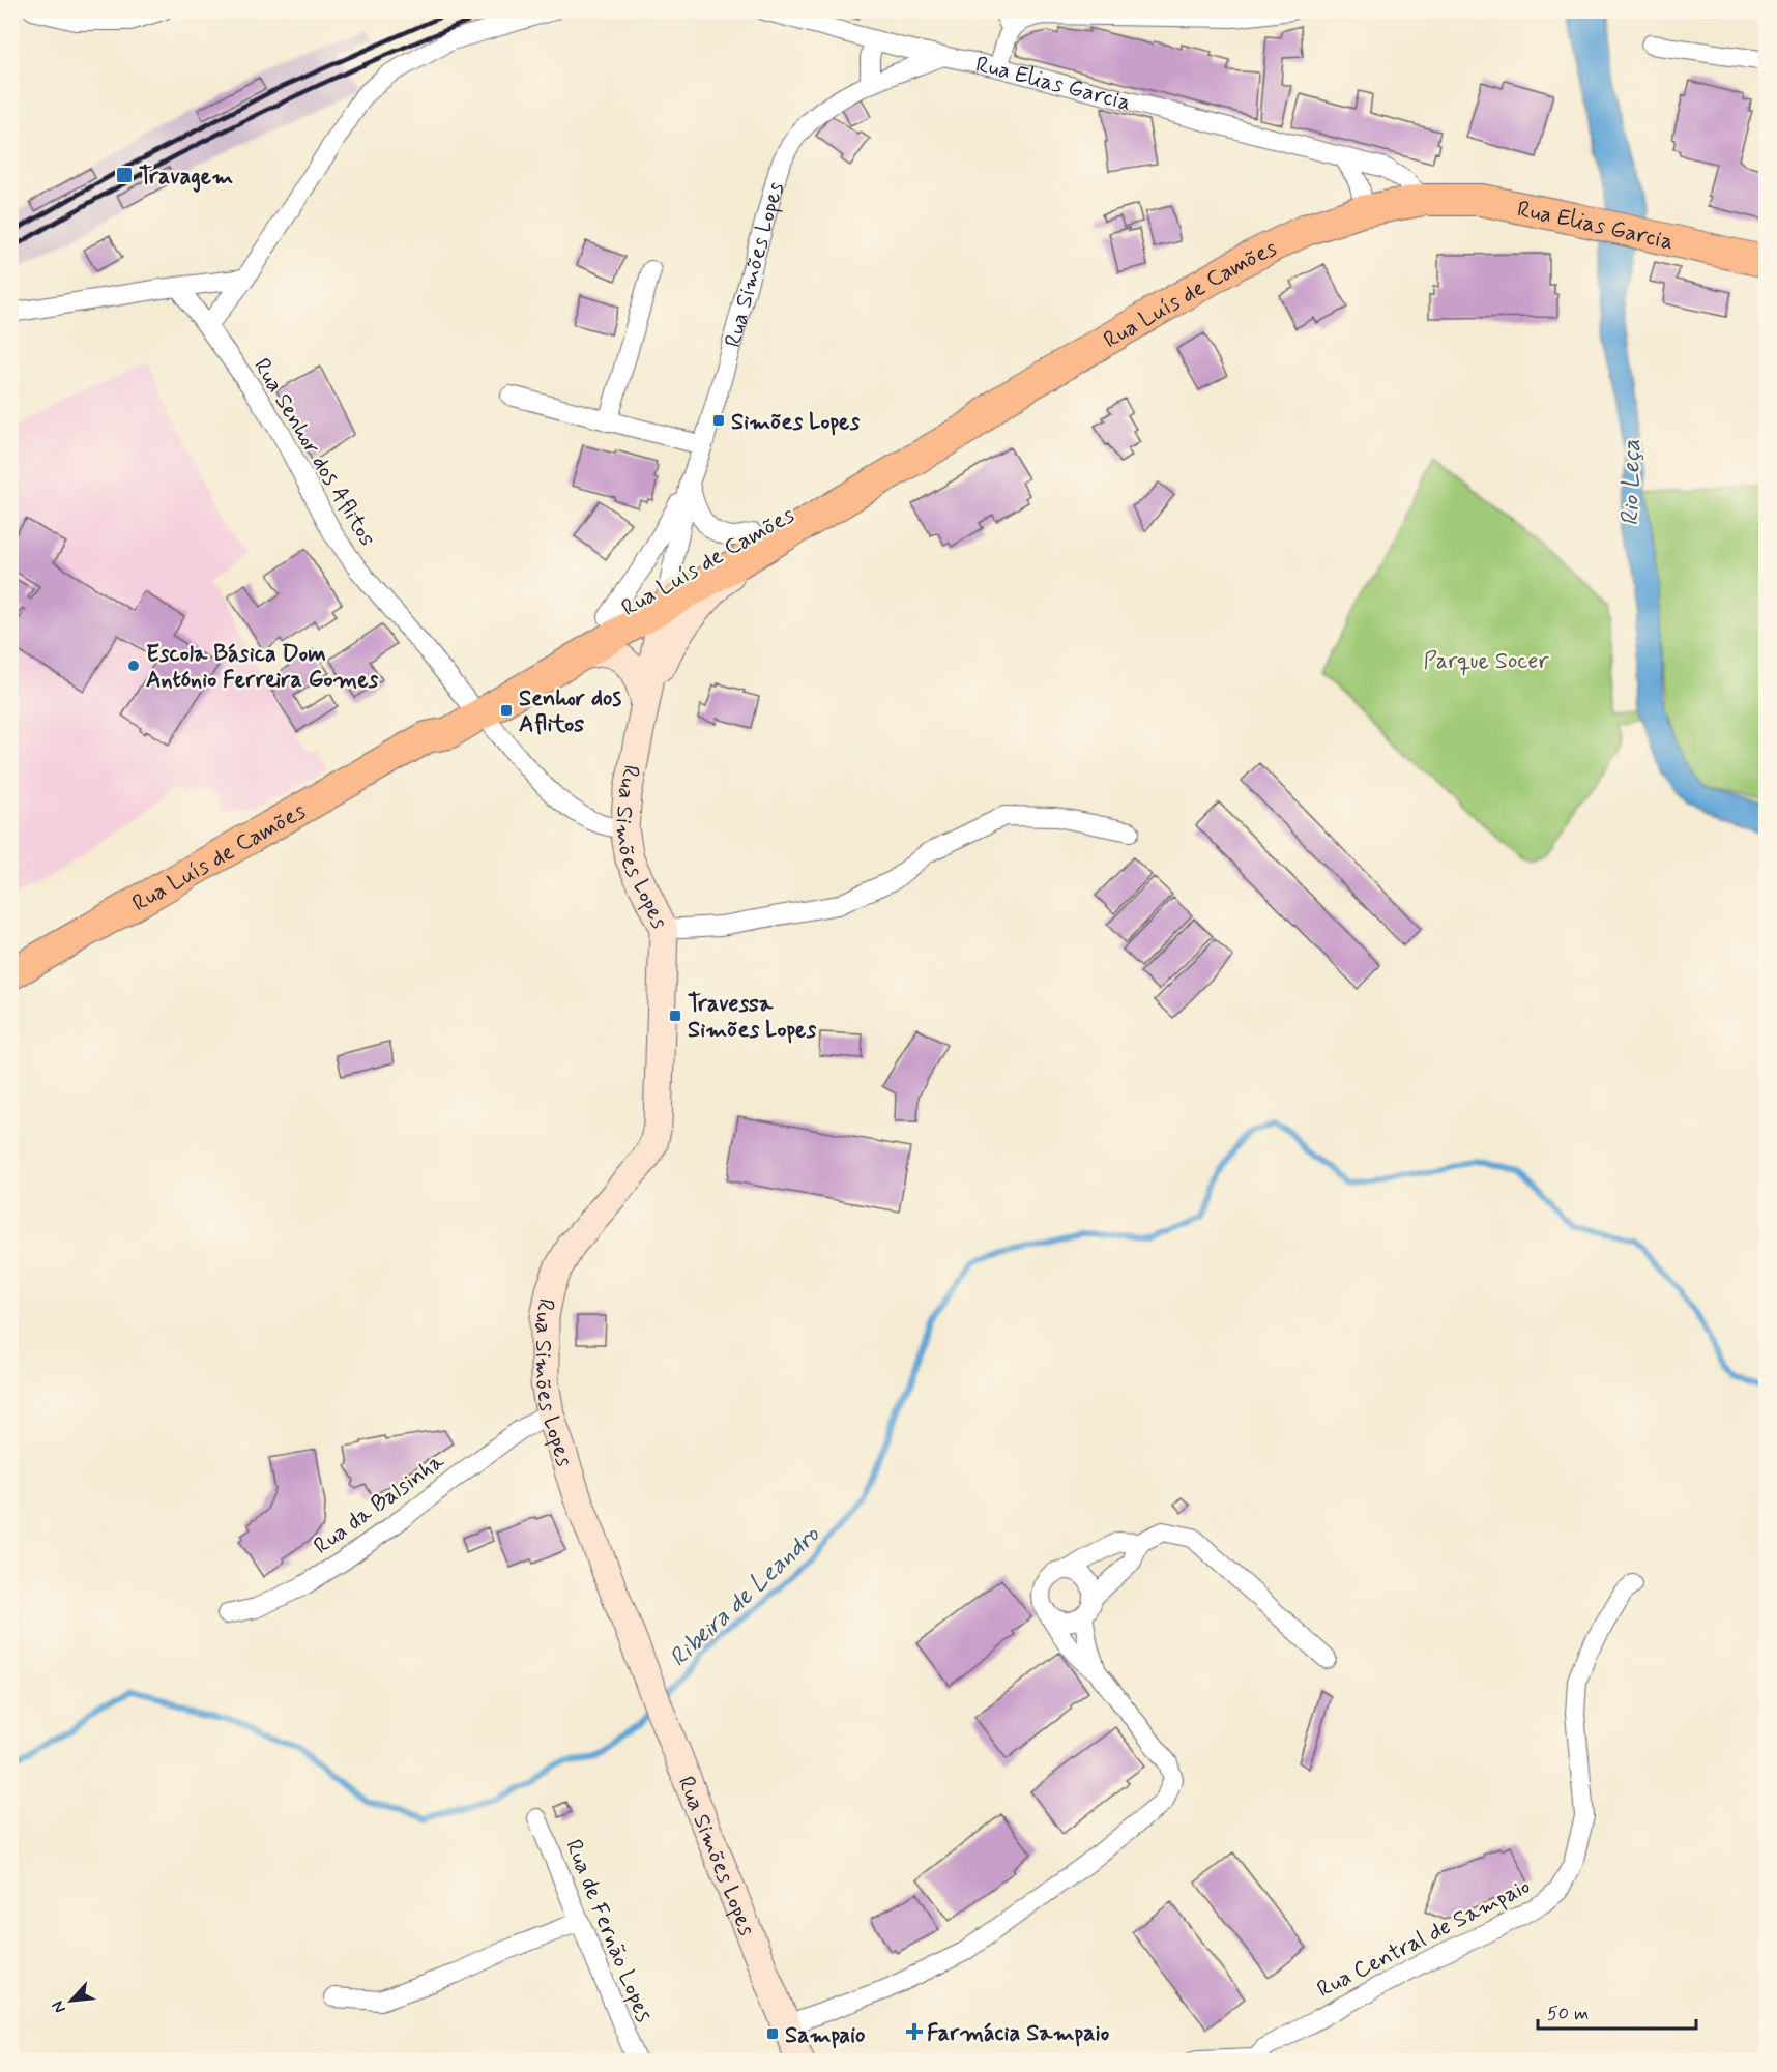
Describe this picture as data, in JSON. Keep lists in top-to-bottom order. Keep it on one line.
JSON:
{"streets":{"main road":["Rua Elias Garcia","Rua Luís de Camões"],"street":["Rua Simões Lopes","Rua Senhor dos Aflitos","Rua da Balsinha","Rua de Fernão Lopes","Rua Central de Sampaio"]},"crossings":[["Rua Elias Garcia","Rua Simões Lopes"],["Rua Elias Garcia","Rua Luís de Camões"],["Rua Simões Lopes","Rua Luís de Camões"],["Rua Simões Lopes","Rua Senhor dos Aflitos"],["Rua Simões Lopes","Rua da Balsinha"],["Rua Luís de Camões","Rua Senhor dos Aflitos"]],"water":["Rio Leça","Ribeira de Leandro"],"parks":["Parque Socer"],"places":{"transit":["Travagem","Simões Lopes","Senhor dos Aflitos","Travessa Simões Lopes","Sampaio"],"other":["Escola Básica Dom António Ferreira Gomes"],"health":["Farmácia Sampaio"]},"scale_bar":"50 m","north":"bottom left"}
